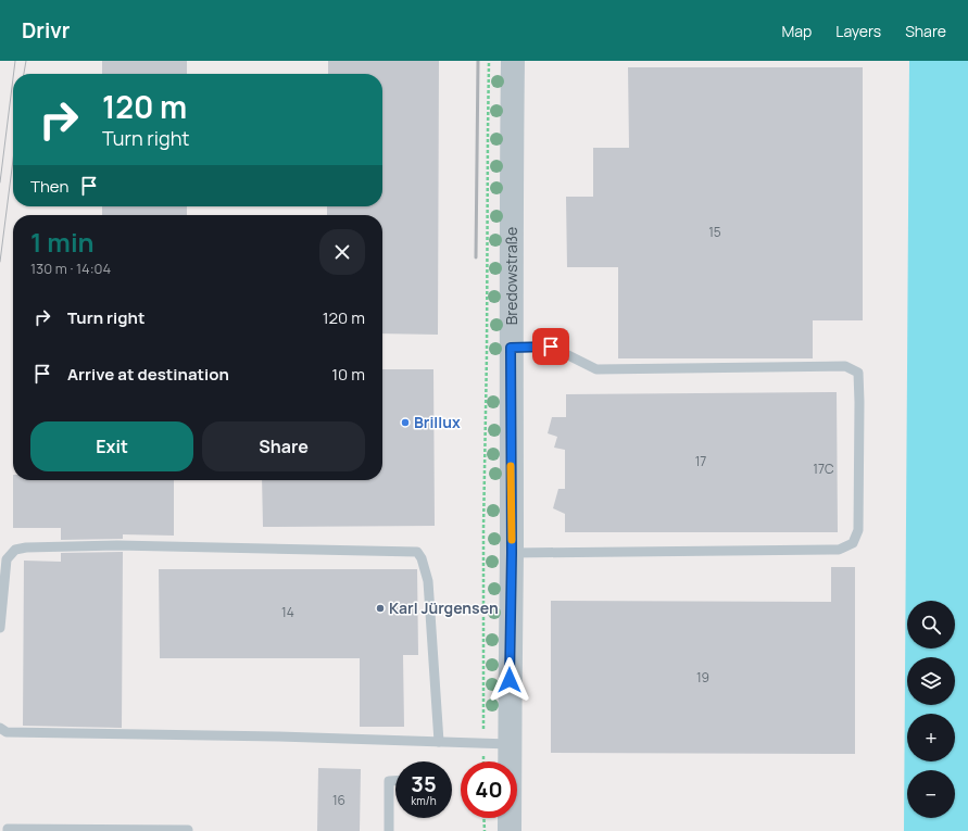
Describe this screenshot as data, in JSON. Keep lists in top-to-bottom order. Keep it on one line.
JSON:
{"streets":{"street":["Bredowstraße"]},"places":["Brillux","Karl Jürgensen"],"house_numbers":["15","17","17C","14","19","16"],"page":{"header":"Drivr","nav":["Map","Layers","Share"],"turn":["120 m","Turn right"],"then":"Then","heading":["1 min","130 m · 14:04"],"list":[{"name":"Turn right","value":"120 m"},{"name":"Arrive at destination","value":"10 m"}],"buttons":["Exit","Share"],"map_buttons":["+","−"],"speed":"35 km/h","limit":"40"}}
